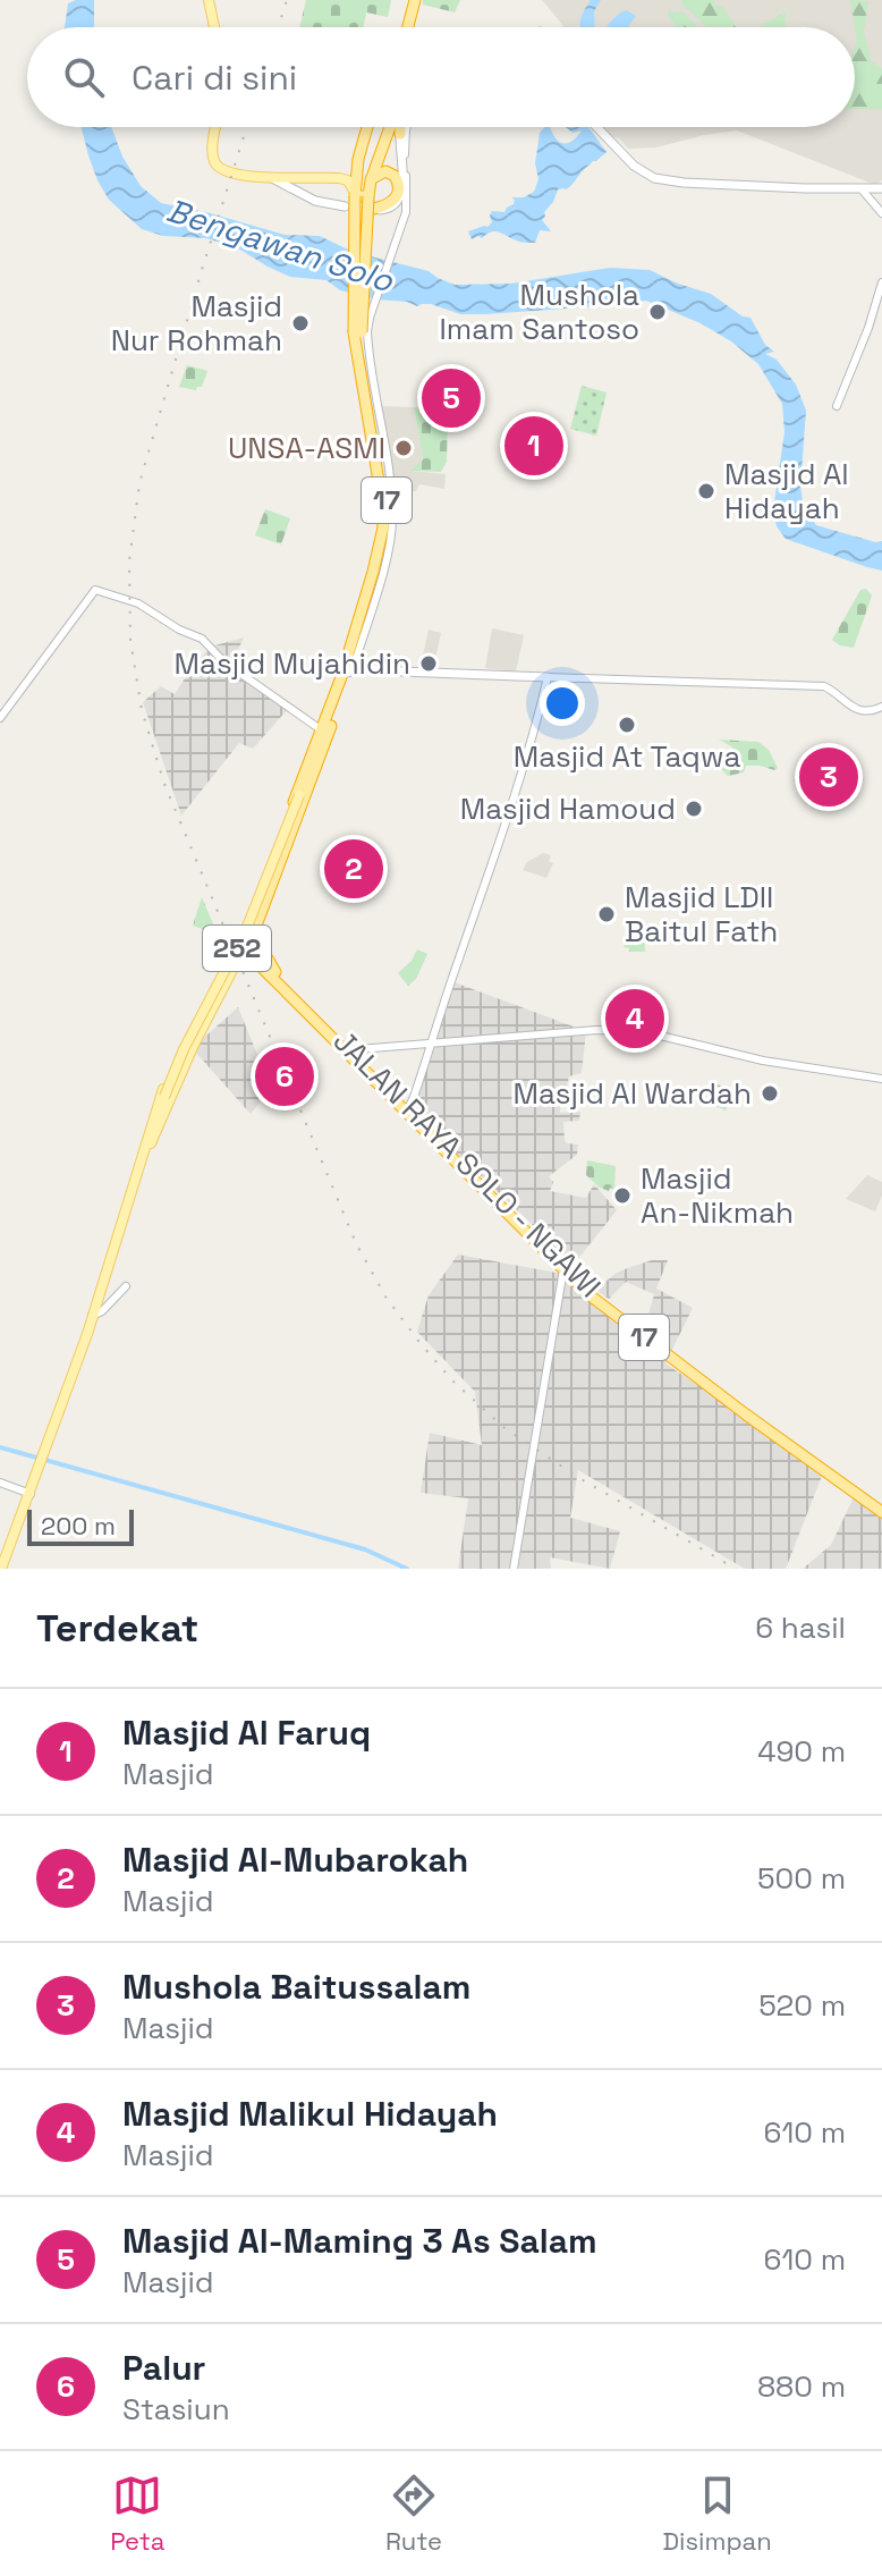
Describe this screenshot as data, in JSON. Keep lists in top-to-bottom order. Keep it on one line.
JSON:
{"streets":{"highway":["17","JALAN RAYA SOLO - NGAWI"],"main road":["252"]},"crossings":[["17","252"],["17","JALAN RAYA SOLO - NGAWI"],["252","JALAN RAYA SOLO - NGAWI"]],"water":["Bengawan Solo"],"places":["Mushola Imam Santoso","Masjid Nur Rohmah","UNSA-ASMI","Masjid Al Hidayah","Masjid Mujahidin","Masjid At Taqwa","Masjid Hamoud","Masjid LDII Baitul Fath","Masjid Al Wardah","Masjid An-Nikmah"],"scale_bar":"200 m","page":{"search":"Cari di sini","pins":["5","1","3","2","4","6"],"scale":"200 m","heading":["Terdekat","6 hasil"],"list":[{"mark":"1","name":"Masjid Al Faruq","note":"Masjid","value":"490 m"},{"mark":"2","name":"Masjid Al-Mubarokah","note":"Masjid","value":"500 m"},{"mark":"3","name":"Mushola Baitussalam","note":"Masjid","value":"520 m"},{"mark":"4","name":"Masjid Malikul Hidayah","note":"Masjid","value":"610 m"},{"mark":"5","name":"Masjid Al-Maming 3 As Salam","note":"Masjid","value":"610 m"},{"mark":"6","name":"Palur","note":"Stasiun","value":"880 m"}],"nav":["Peta","Rute","Disimpan"]}}
